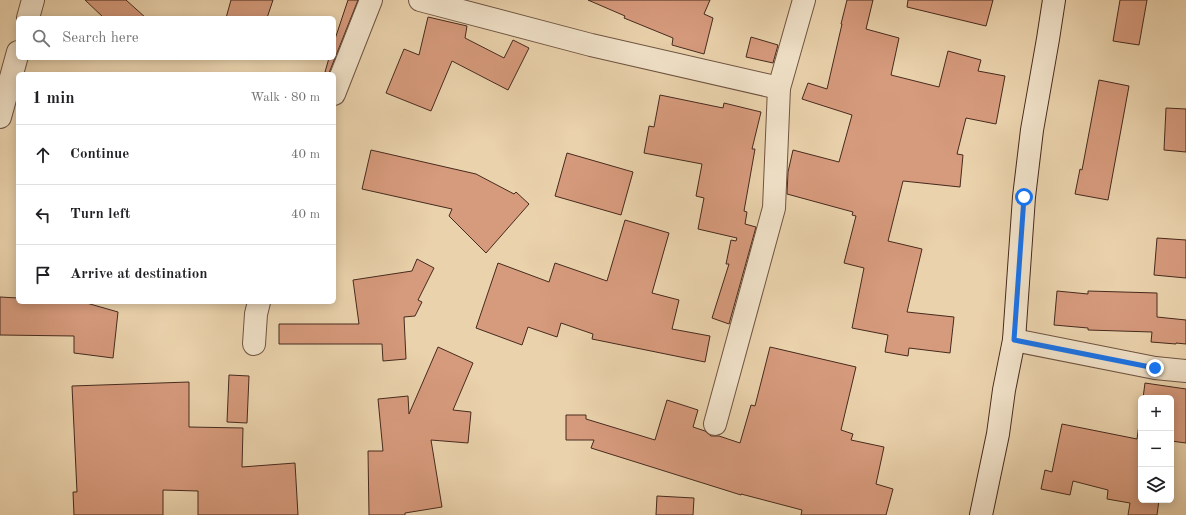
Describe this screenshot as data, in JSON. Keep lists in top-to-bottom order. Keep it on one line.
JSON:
{"page":{"search":"Search here","heading":["1 min","Walk · 80 m"],"list":[["Continue","40 m"],["Turn left","40 m"],"Arrive at destination"],"map_buttons":["+","−"]}}
